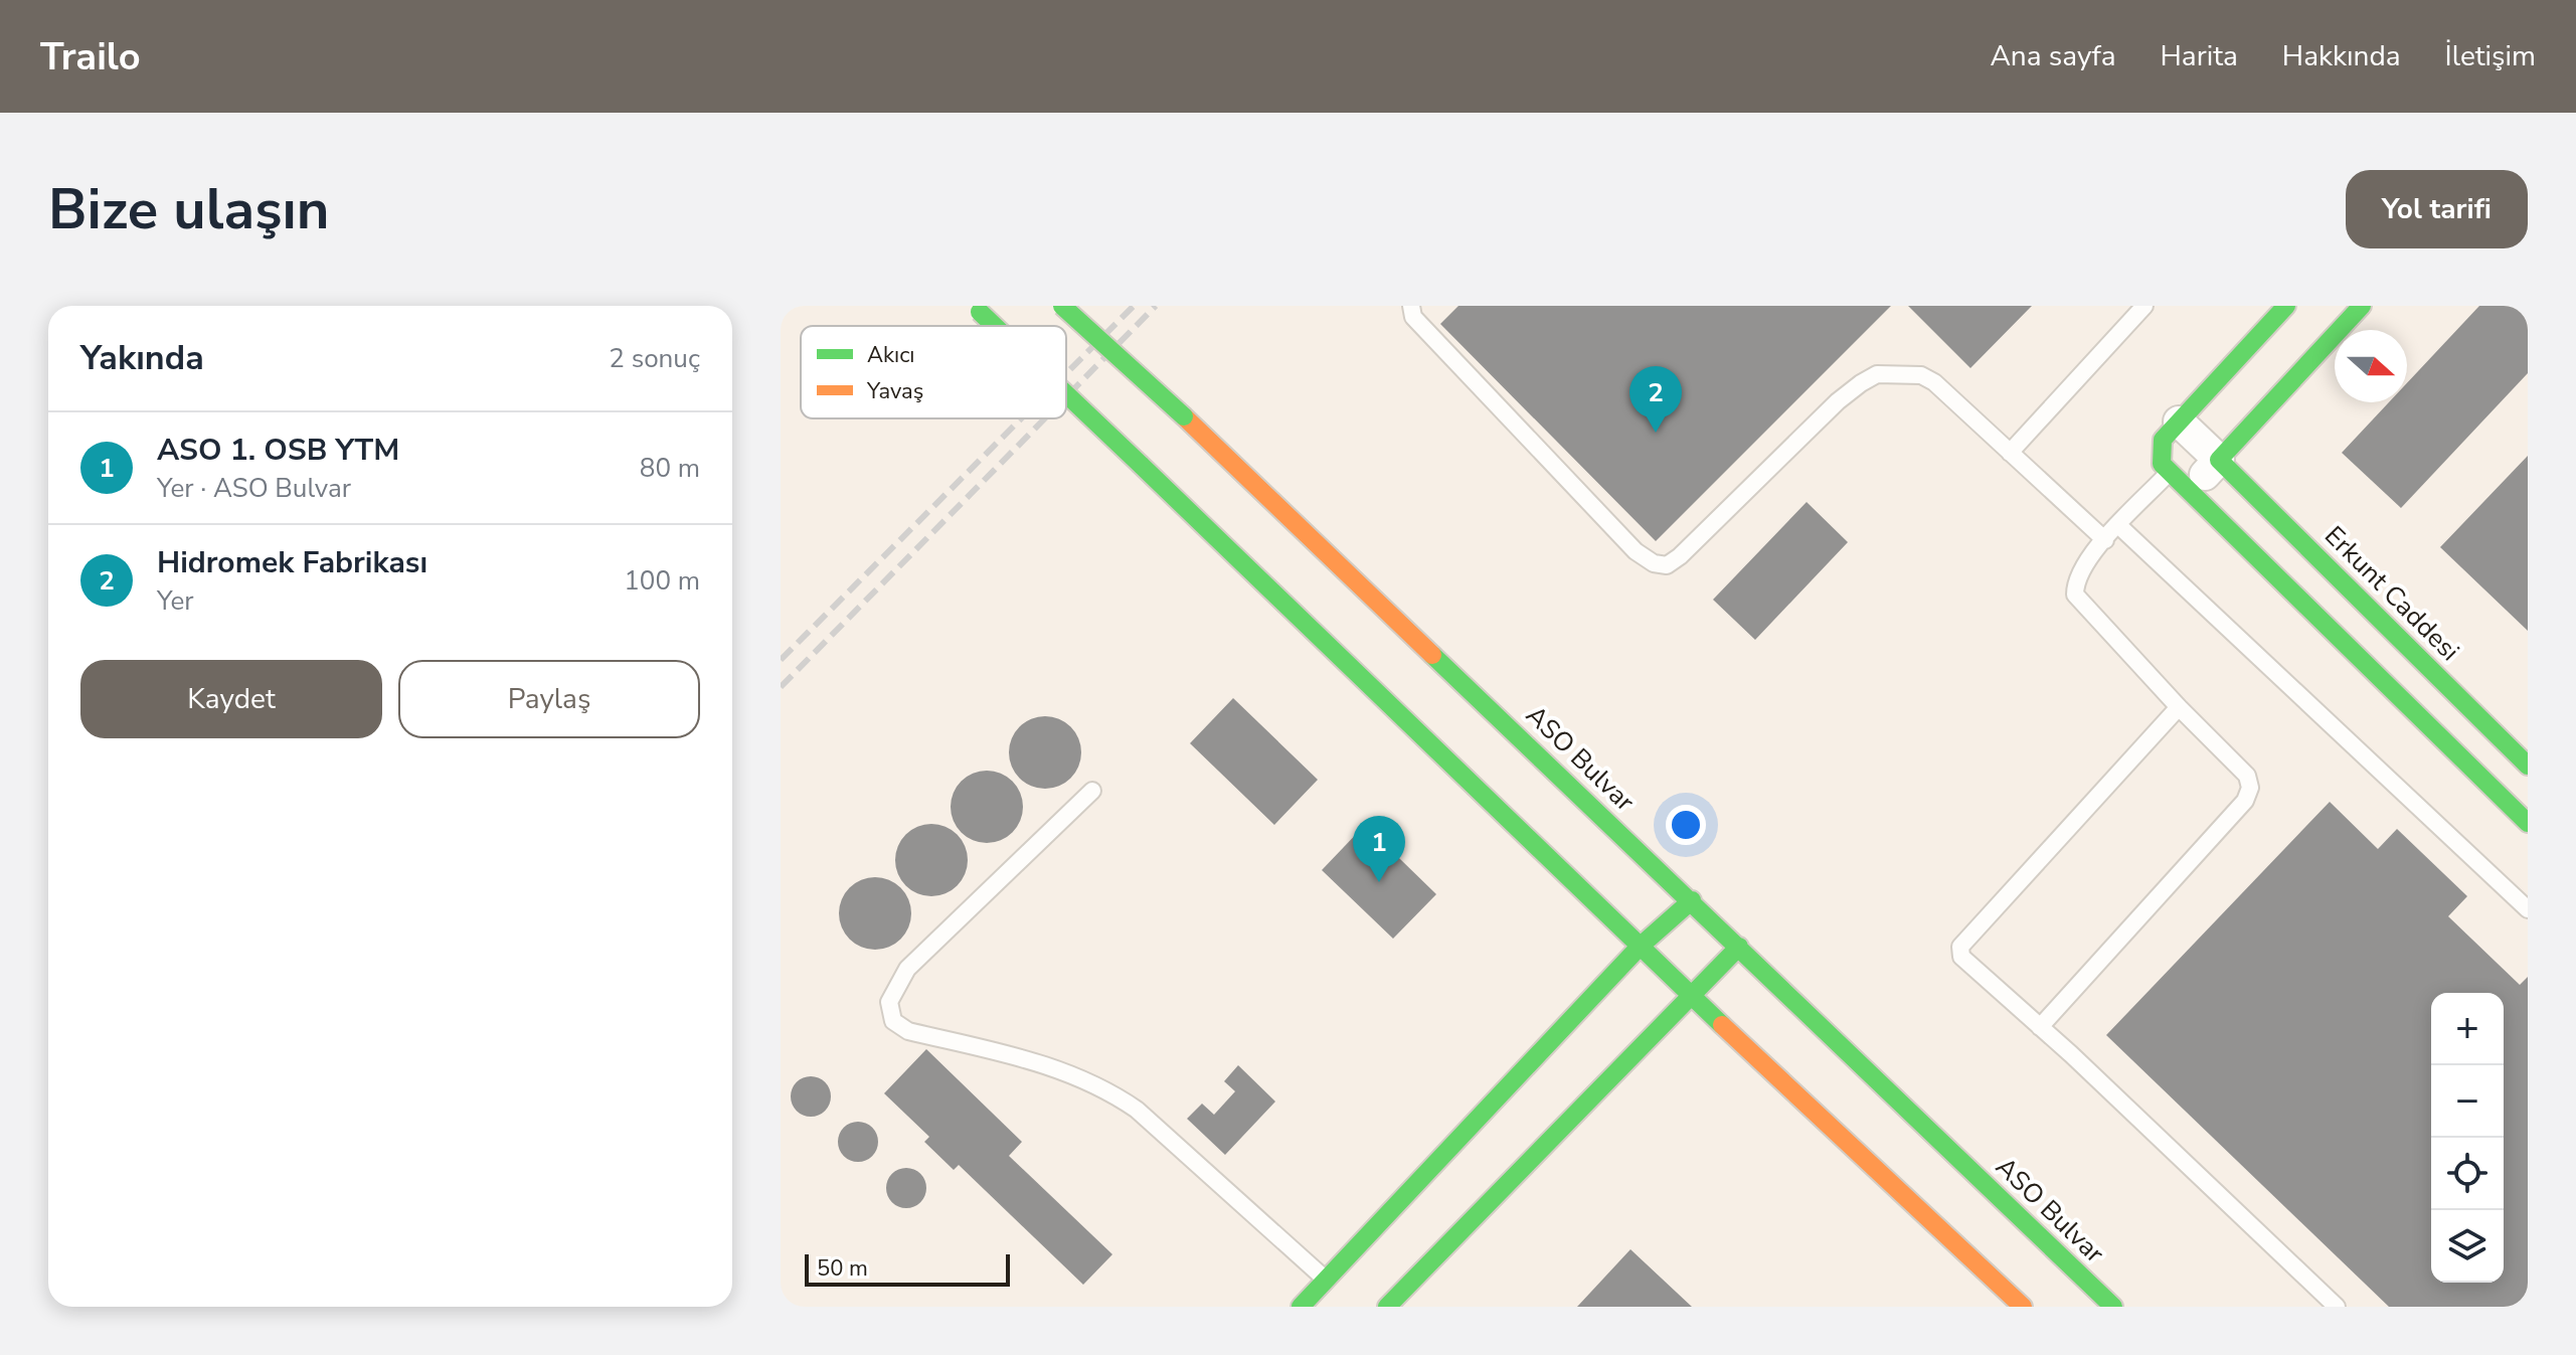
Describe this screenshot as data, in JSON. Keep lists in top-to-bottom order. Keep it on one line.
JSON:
{"streets":{"street":["Erkunt Caddesi","ASO Bulvar"]},"legend":["Akıcı","Yavaş"],"scale_bar":"50 m","north":"right","page":{"header":"Trailo","nav":["Ana sayfa","Harita","Hakkında","İletişim"],"buttons":["Yol tarifi",["Kaydet","Paylaş"]],"title":"Bize ulaşın","heading":["Yakında","2 sonuç"],"pins":["2","1"],"list":[{"mark":"1","name":"ASO 1. OSB YTM","note":"Yer · ASO Bulvar","value":"80 m"},{"mark":"2","name":"Hidromek Fabrikası","note":"Yer","value":"100 m"}],"map_buttons":["+","−"],"scale":"50 m"}}
